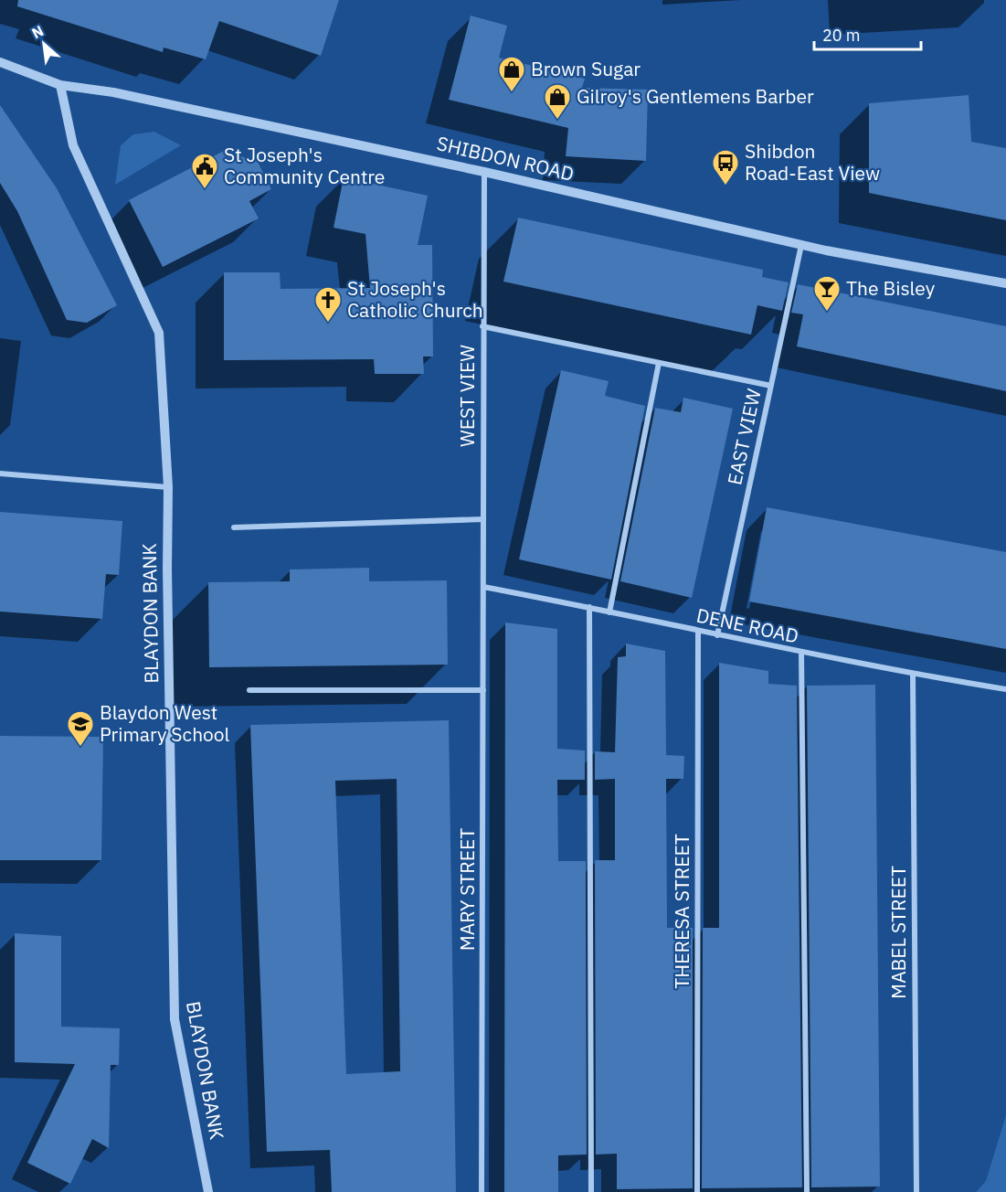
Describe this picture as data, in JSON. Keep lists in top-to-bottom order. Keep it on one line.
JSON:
{"streets":{"street":["SHIBDON ROAD","WEST VIEW","EAST VIEW","BLAYDON BANK","DENE ROAD","MARY STREET","THERESA STREET","MABEL STREET"]},"crossings":[["SHIBDON ROAD","WEST VIEW"],["SHIBDON ROAD","EAST VIEW"],["SHIBDON ROAD","BLAYDON BANK"],["WEST VIEW","DENE ROAD"],["WEST VIEW","MARY STREET"],["EAST VIEW","DENE ROAD"],["DENE ROAD","MARY STREET"],["DENE ROAD","THERESA STREET"],["DENE ROAD","MABEL STREET"]],"places":{"shop":["Brown Sugar","Gilroy's Gentlemens Barber"],"bus stop":["Shibdon Road-East View"],"public building":["St Joseph's Community Centre"],"bar":["The Bisley"],"church":["St Joseph's Catholic Church"],"school or university":["Blaydon West Primary School"]},"scale_bar":"20 m","north":"top left"}
